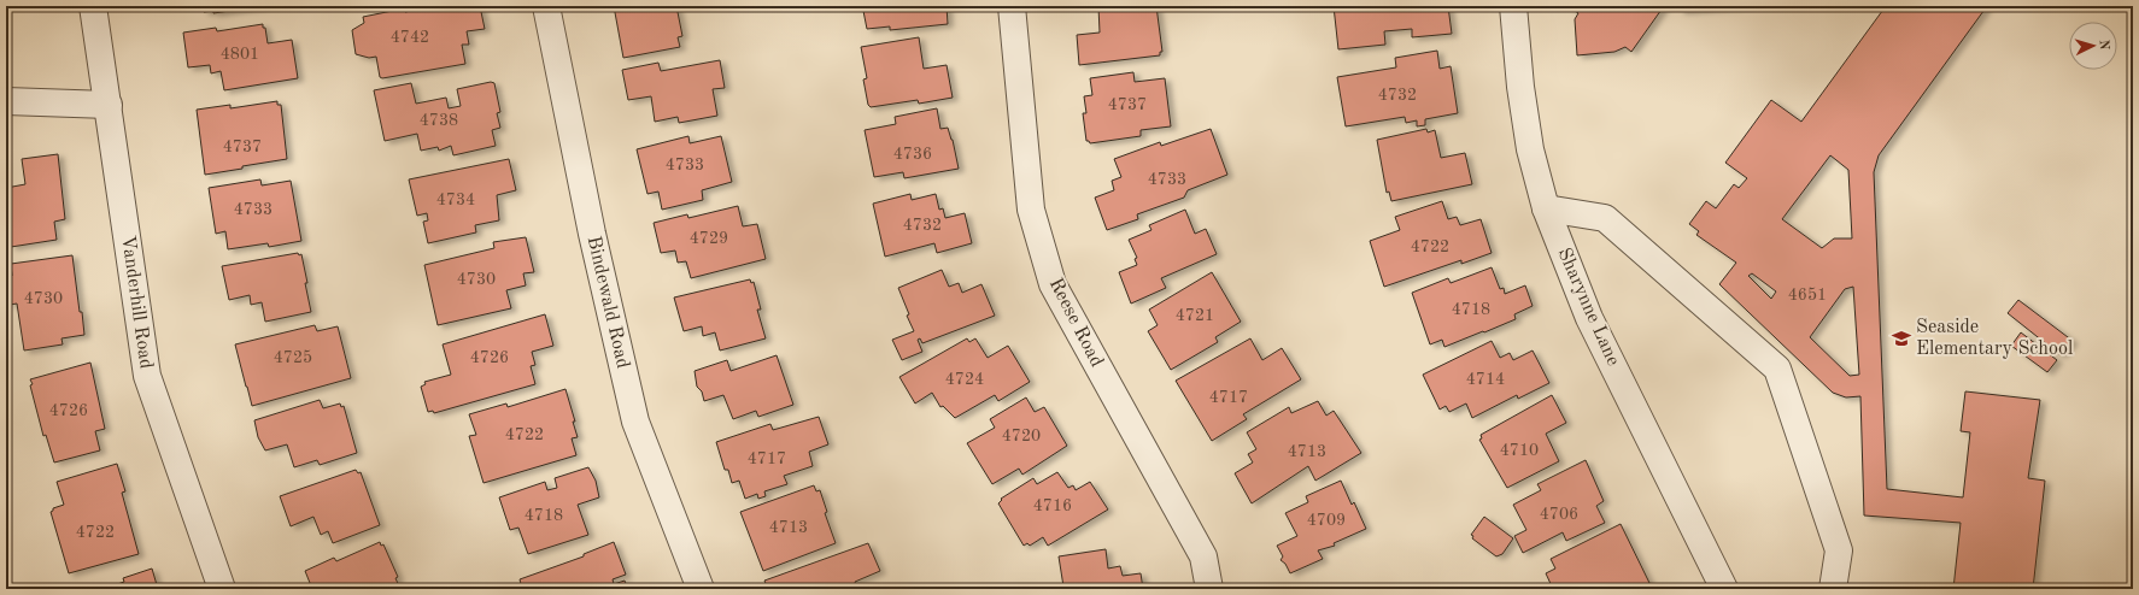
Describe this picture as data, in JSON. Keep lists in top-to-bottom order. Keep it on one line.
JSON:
{"streets":{"street":["Vanderhill Road","Bindewald Road","Sharynne Lane","Reese Road"]},"places":{"school or university":["Seaside Elementary School"]},"house_numbers":["4742","4801","4732","4737","4738","4737","4736","4733","4733","4734","4733","4732","4729","4722","4730","4651","4730","4718","4721","4725","4726","4724","4714","4717","4726","4722","4720","4710","4713","4717","4716","4706","4718","4709","4713","4722"],"north":"right"}
